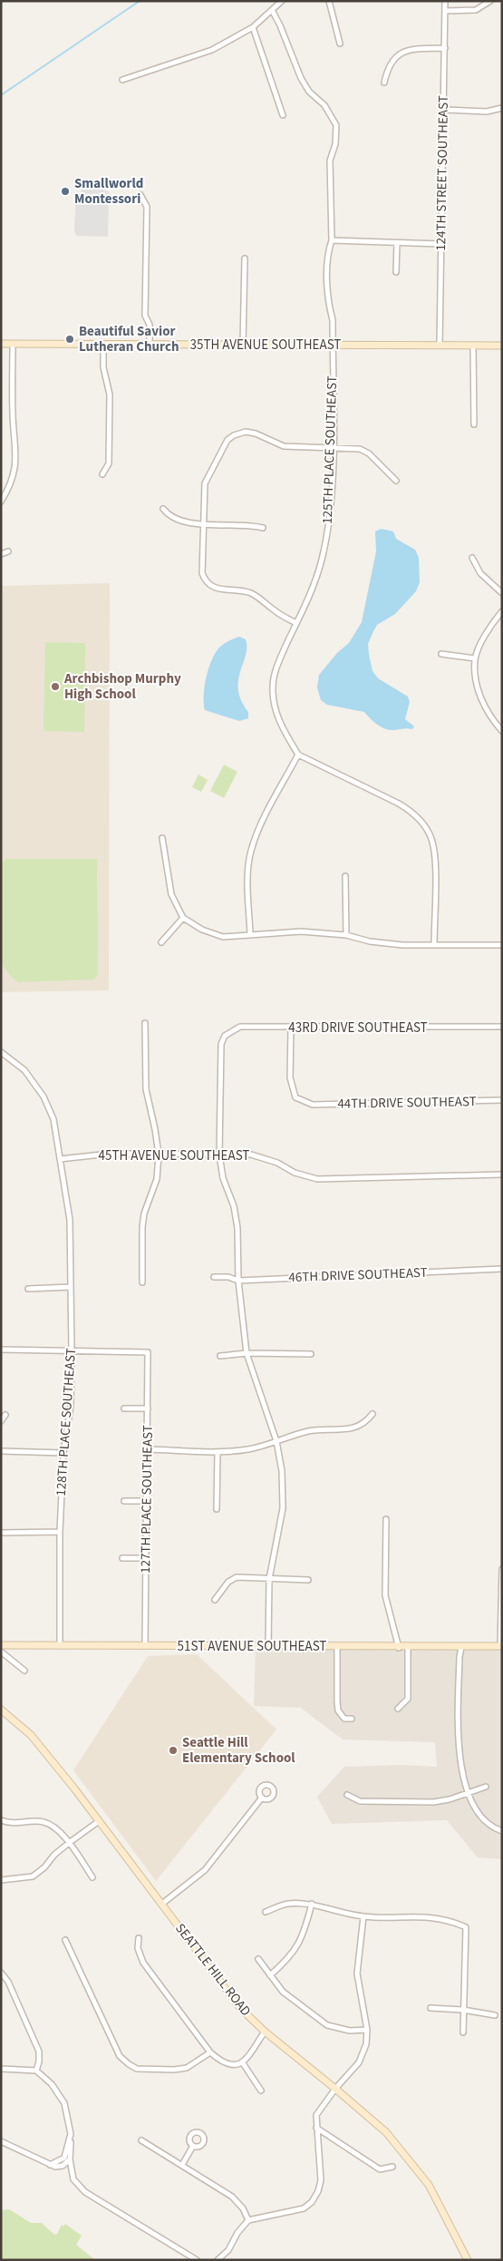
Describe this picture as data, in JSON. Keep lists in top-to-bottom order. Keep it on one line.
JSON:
{"streets":{"street":["124TH STREET SOUTHEAST","35TH AVENUE SOUTHEAST","125TH PLACE SOUTHEAST","43RD DRIVE SOUTHEAST","44TH DRIVE SOUTHEAST","45TH AVENUE SOUTHEAST","46TH DRIVE SOUTHEAST","128TH PLACE SOUTHEAST","127TH PLACE SOUTHEAST","51ST AVENUE SOUTHEAST","SEATTLE HILL ROAD"]},"crossings":[["124TH STREET SOUTHEAST","35TH AVENUE SOUTHEAST"],["35TH AVENUE SOUTHEAST","125TH PLACE SOUTHEAST"],["43RD DRIVE SOUTHEAST","44TH DRIVE SOUTHEAST"],["43RD DRIVE SOUTHEAST","45TH AVENUE SOUTHEAST"],["45TH AVENUE SOUTHEAST","128TH PLACE SOUTHEAST"],["128TH PLACE SOUTHEAST","127TH PLACE SOUTHEAST"],["128TH PLACE SOUTHEAST","51ST AVENUE SOUTHEAST"],["127TH PLACE SOUTHEAST","51ST AVENUE SOUTHEAST"]],"places":["Smallworld Montessori","Beautiful Savior Lutheran Church","Archbishop Murphy High School","Seattle Hill Elementary School"]}
